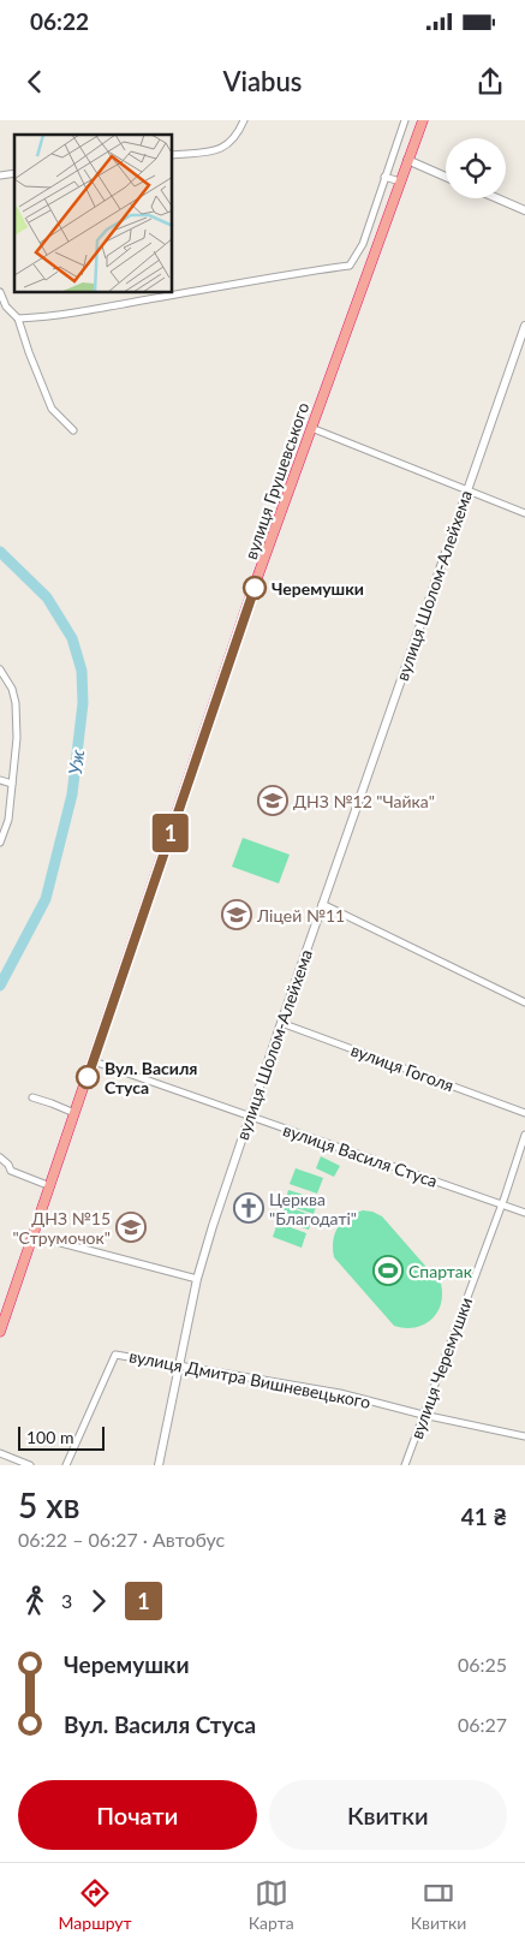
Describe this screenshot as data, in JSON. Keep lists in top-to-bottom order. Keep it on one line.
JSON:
{"streets":{"highway":["вулиця Грушевського"],"street":["вулиця Шолом-Алейхема","вулиця Гоголя","вулиця Василя Стуса","вулиця Черемушки","вулиця Дмитра Вишневецького"]},"crossings":[["вулиця Грушевського","вулиця Василя Стуса"],["вулиця Шолом-Алейхема","вулиця Гоголя"],["вулиця Шолом-Алейхема","вулиця Василя Стуса"],["вулиця Шолом-Алейхема","вулиця Дмитра Вишневецького"],["вулиця Василя Стуса","вулиця Черемушки"],["вулиця Черемушки","вулиця Дмитра Вишневецького"]],"water":["Уж"],"places":{"other":["Черемушки","Вул. Василя Стуса"],"school or university":["ДНЗ №12 \"Чайка\"","Ліцей №11","ДНЗ №15 \"Струмочок\""],"church":["Церква \"Благодаті\""],"sports":["Спартак"]},"lines":["bus line 1"],"scale_bar":"100 m","page":{"status":"06:22","header":"Viabus","on_map":"1","scale":"100 m","heading":["5 хв","06:22 – 06:27 · Автобус","41 ₴"],"legs":["3","1"],"list":[{"name":"Черемушки","value":"06:25"},{"name":"Вул. Василя Стуса","value":"06:27"}],"buttons":["Почати","Квитки"],"tabs":["Маршрут","Карта","Квитки"]}}
